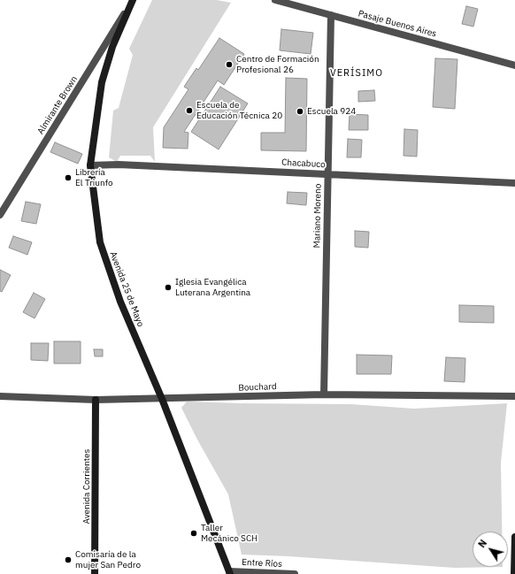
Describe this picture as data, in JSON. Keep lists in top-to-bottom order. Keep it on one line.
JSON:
{"streets":{"main road":["Avenida 25 de Mayo","Avenida Corrientes"],"street":["Pasaje Buenos Aires","Almirante Brown","Chacabuco","Mariano Moreno","Bouchard","Entre Ríos"]},"crossings":[["Pasaje Buenos Aires","Mariano Moreno"],["Almirante Brown","Avenida 25 de Mayo"],["Chacabuco","Mariano Moreno"],["Chacabuco","Avenida 25 de Mayo"],["Mariano Moreno","Bouchard"],["Avenida 25 de Mayo","Bouchard"],["Avenida 25 de Mayo","Entre Ríos"],["Bouchard","Avenida Corrientes"]],"districts":["VERÍSIMO"],"places":["Centro de Formación Profesional 26","Escuela de Educación Técnica 20","Escuela 924","Librería El Triunfo","Iglesia Evangélica Luterana Argentina","Taller Mecánico SCH","Comisaría de la mujer San Pedro"],"north":"top left"}
